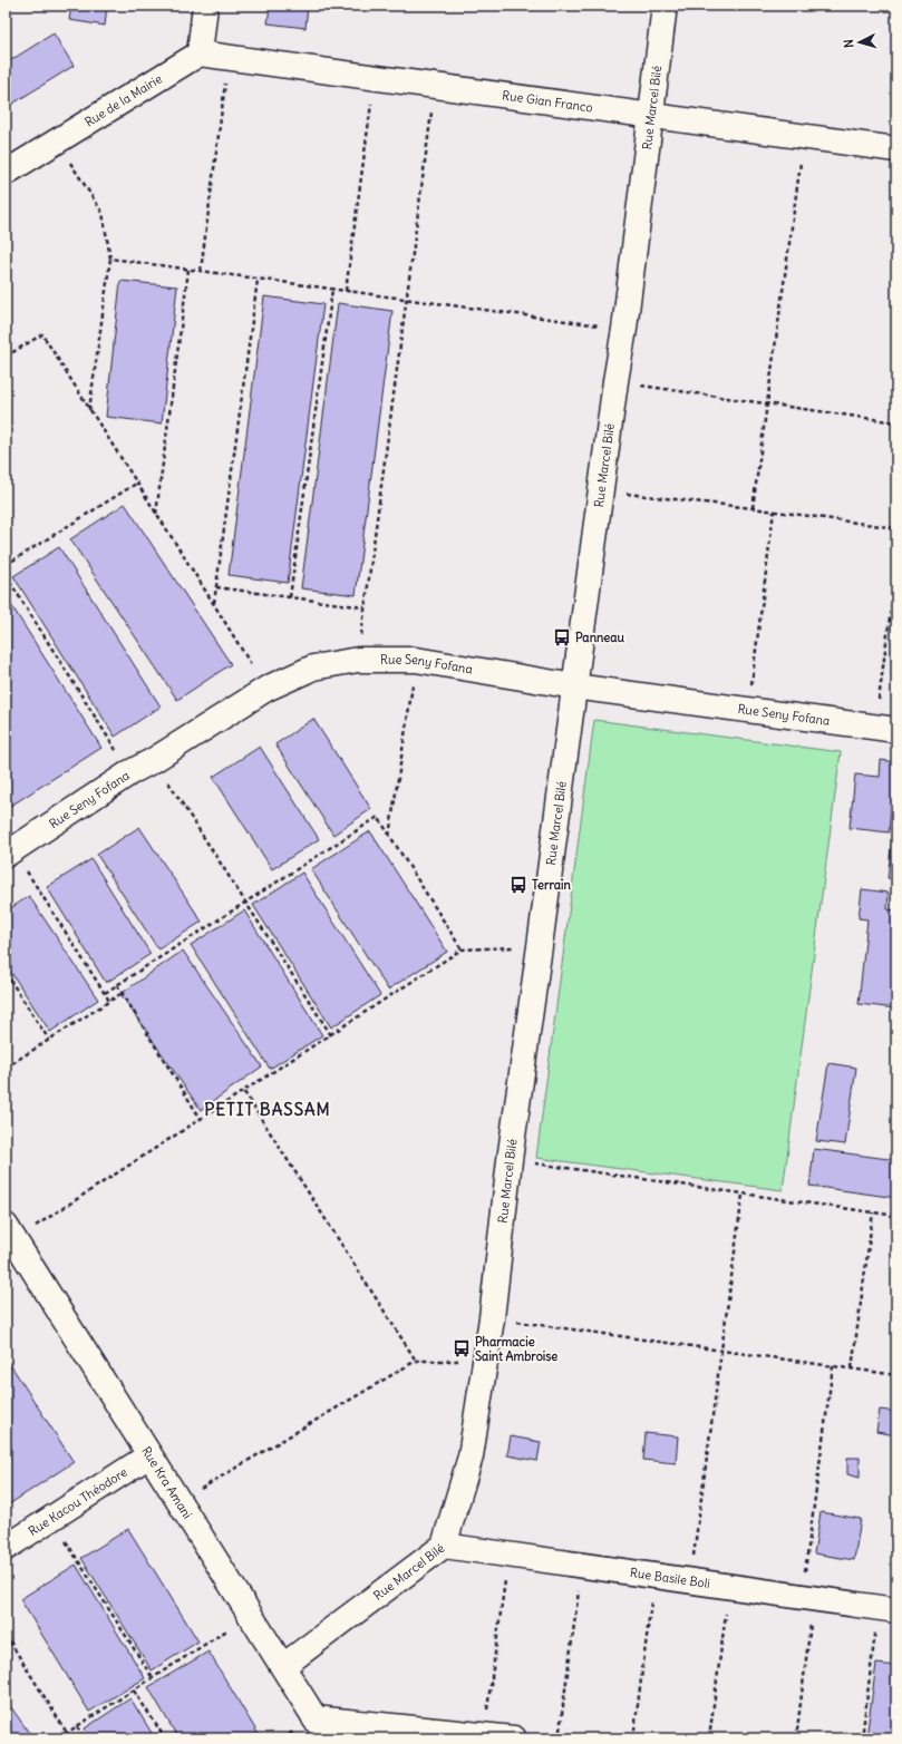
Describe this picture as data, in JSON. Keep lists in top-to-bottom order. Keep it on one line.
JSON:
{"streets":{"street":["Rue de la Mairie","Rue Gian Franco","Rue Marcel Bilé","Rue Seny Fofana","Rue Kra Amani","Rue Kacou Théodore","Rue Basile Boli"]},"crossings":[["Rue de la Mairie","Rue Gian Franco"],["Rue Gian Franco","Rue Marcel Bilé"],["Rue Marcel Bilé","Rue Seny Fofana"],["Rue Marcel Bilé","Rue Kra Amani"],["Rue Marcel Bilé","Rue Basile Boli"],["Rue Kra Amani","Rue Kacou Théodore"]],"districts":["PETIT BASSAM"],"places":{"bus stop":["Panneau","Terrain","Pharmacie Saint Ambroise"]},"north":"left"}
